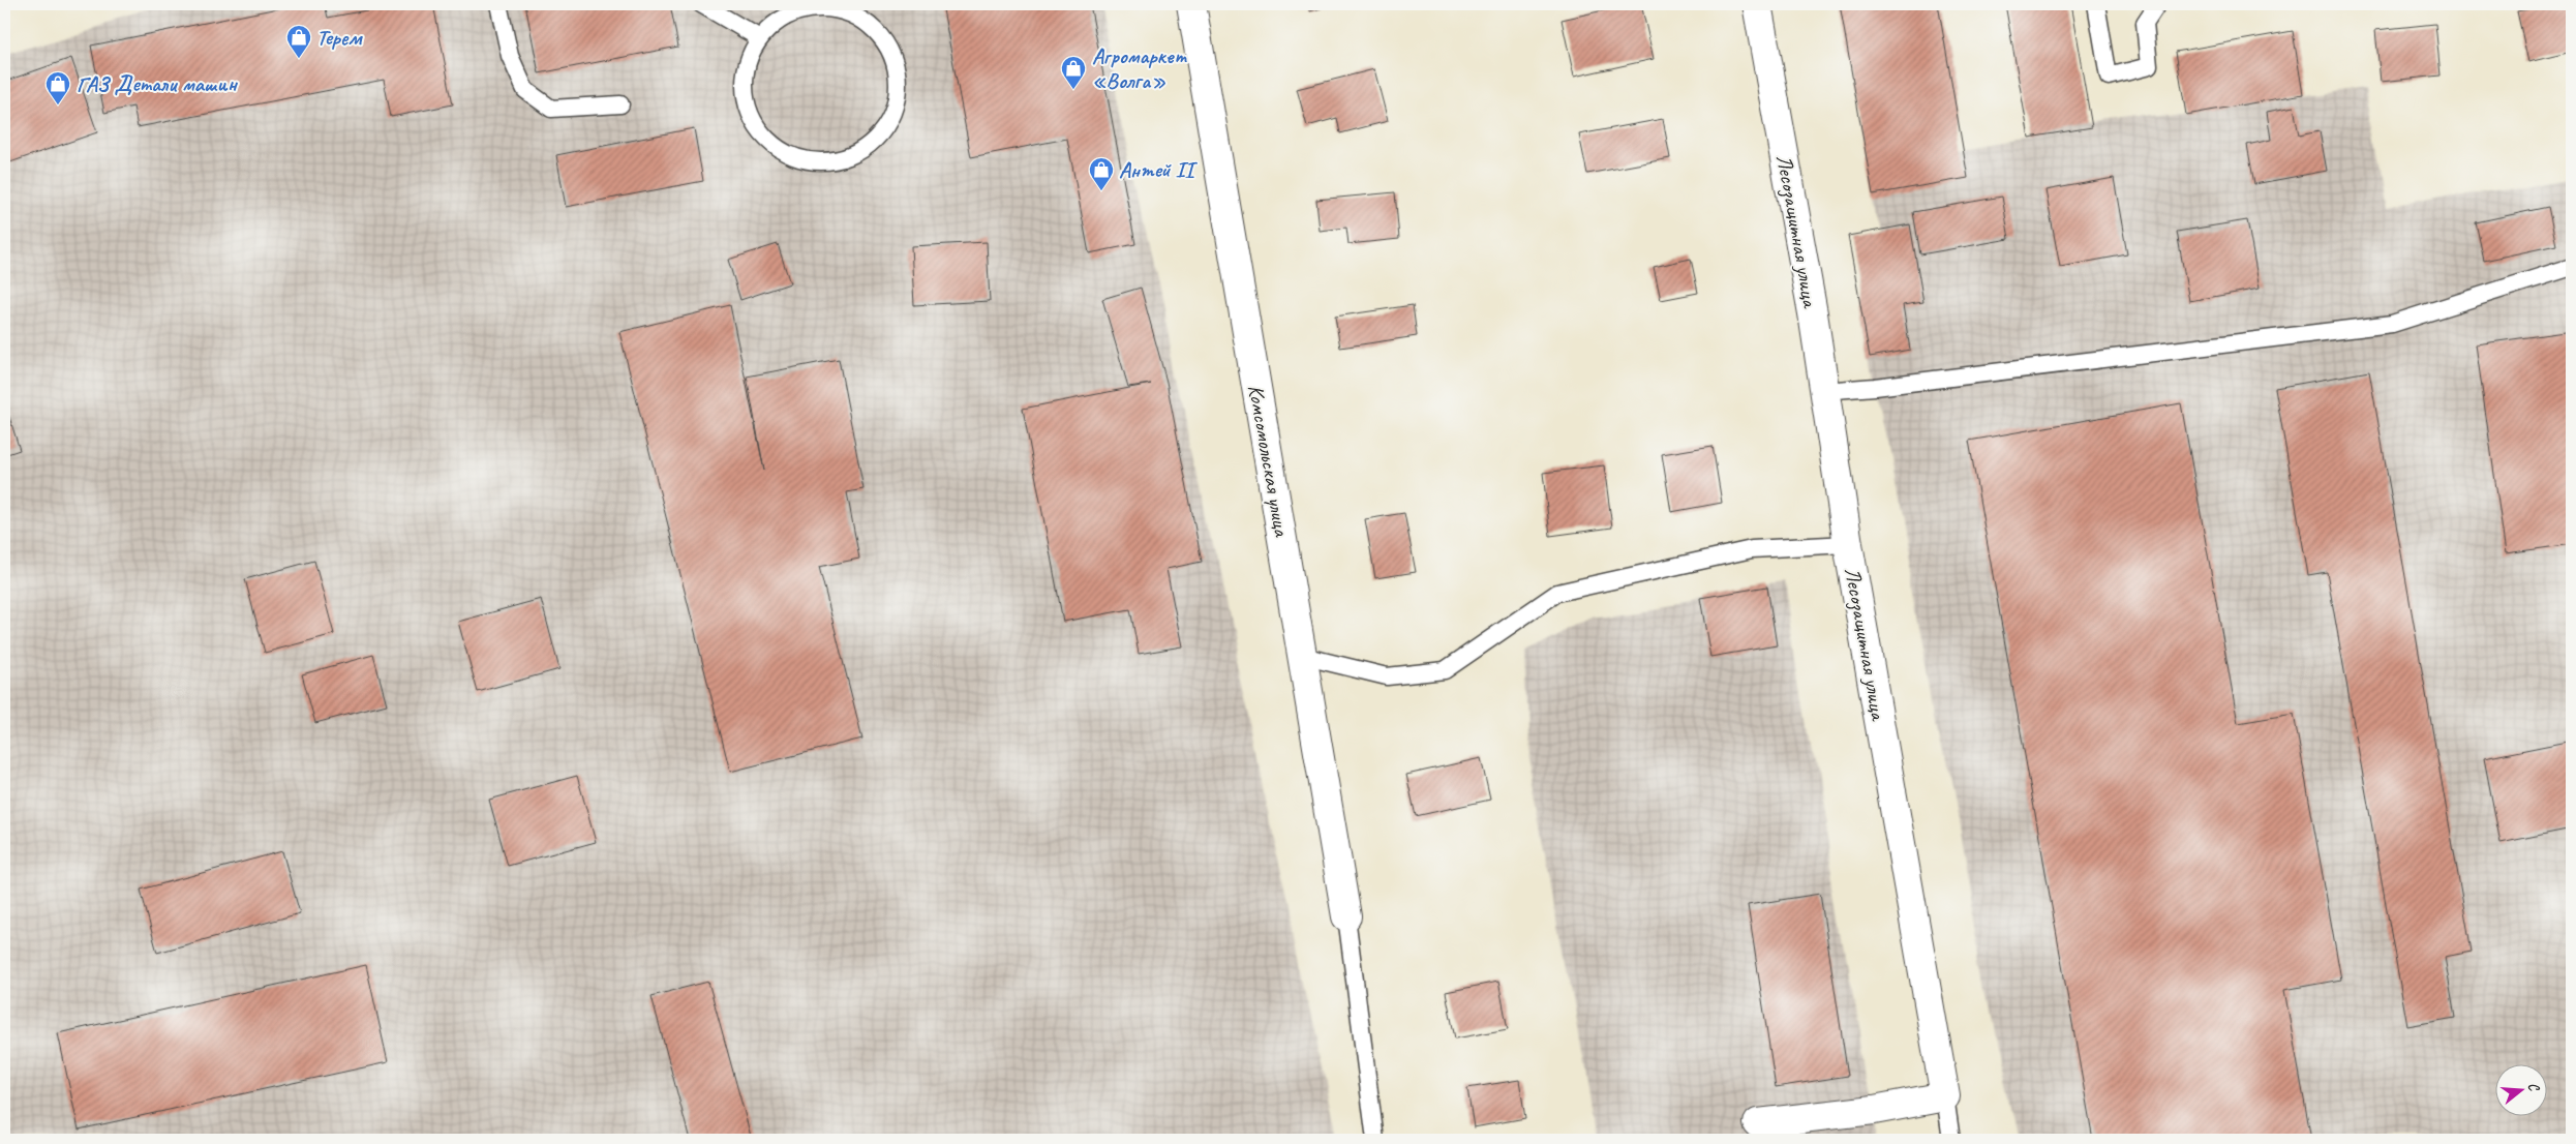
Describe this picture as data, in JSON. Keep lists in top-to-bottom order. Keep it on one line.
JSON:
{"streets":{"street":["Лесозащитная улица","Комсомольская улица"]},"places":{"shop":["Терем","Агромаркет «Волга»","ГАЗ Детали машин","Антей II"]},"north":"right"}
